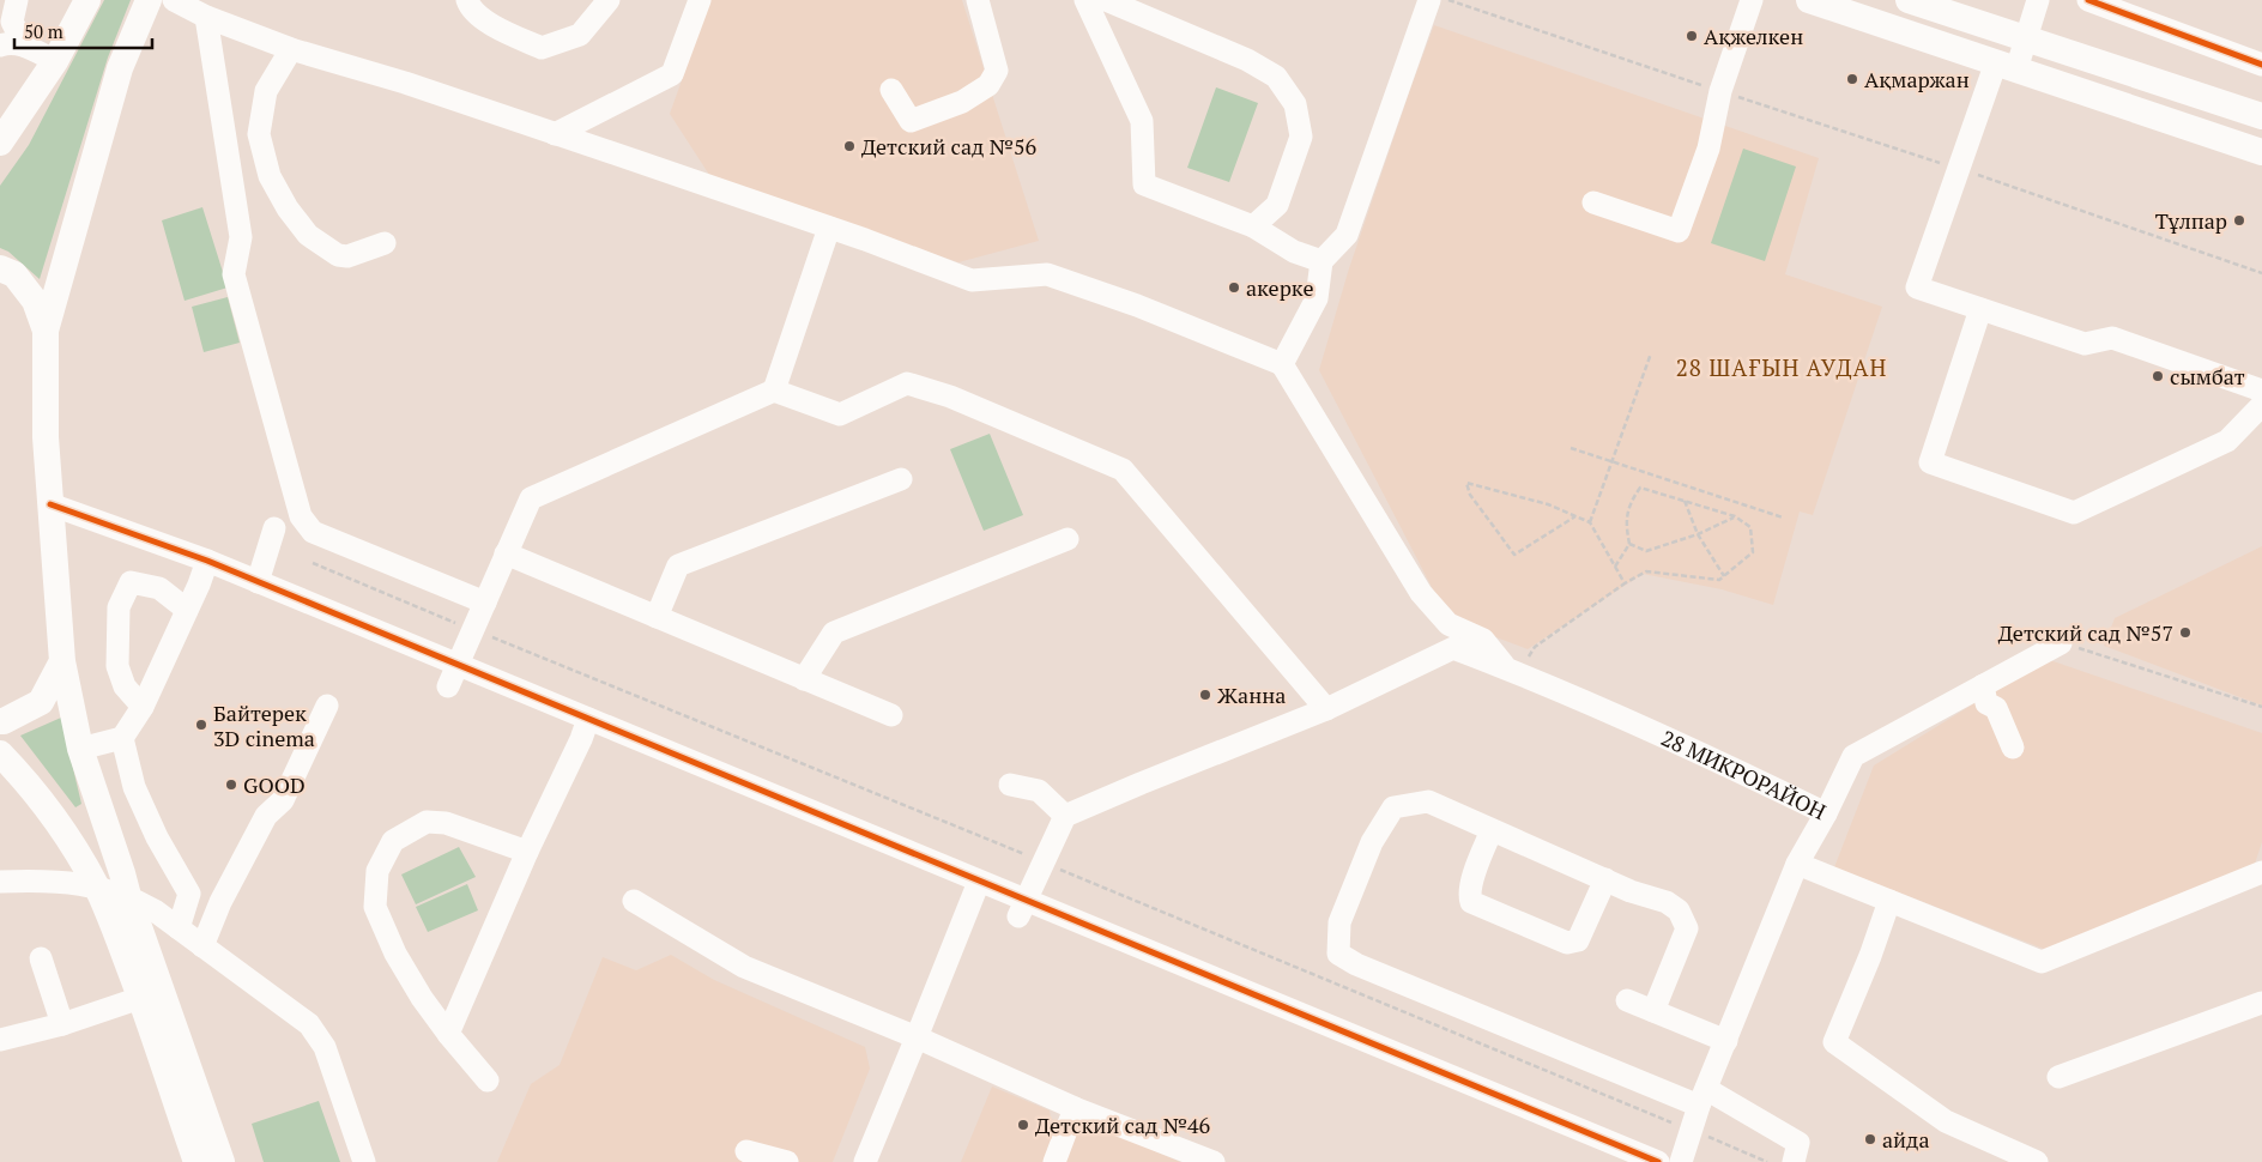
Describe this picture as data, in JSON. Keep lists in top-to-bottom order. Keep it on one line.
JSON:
{"streets":{"street":["28 МИКРОРАЙОН"]},"districts":["28 ШАҒЫН АУДАН"],"places":["Ақжелкен","Ақмаржан","Детский сад №56","Тұлпар","акерке","сымбат","Детский сад №57","Жанна","Байтерек 3D cinema","GOOD","Детский сад №46","айда"],"scale_bar":"50 m"}
